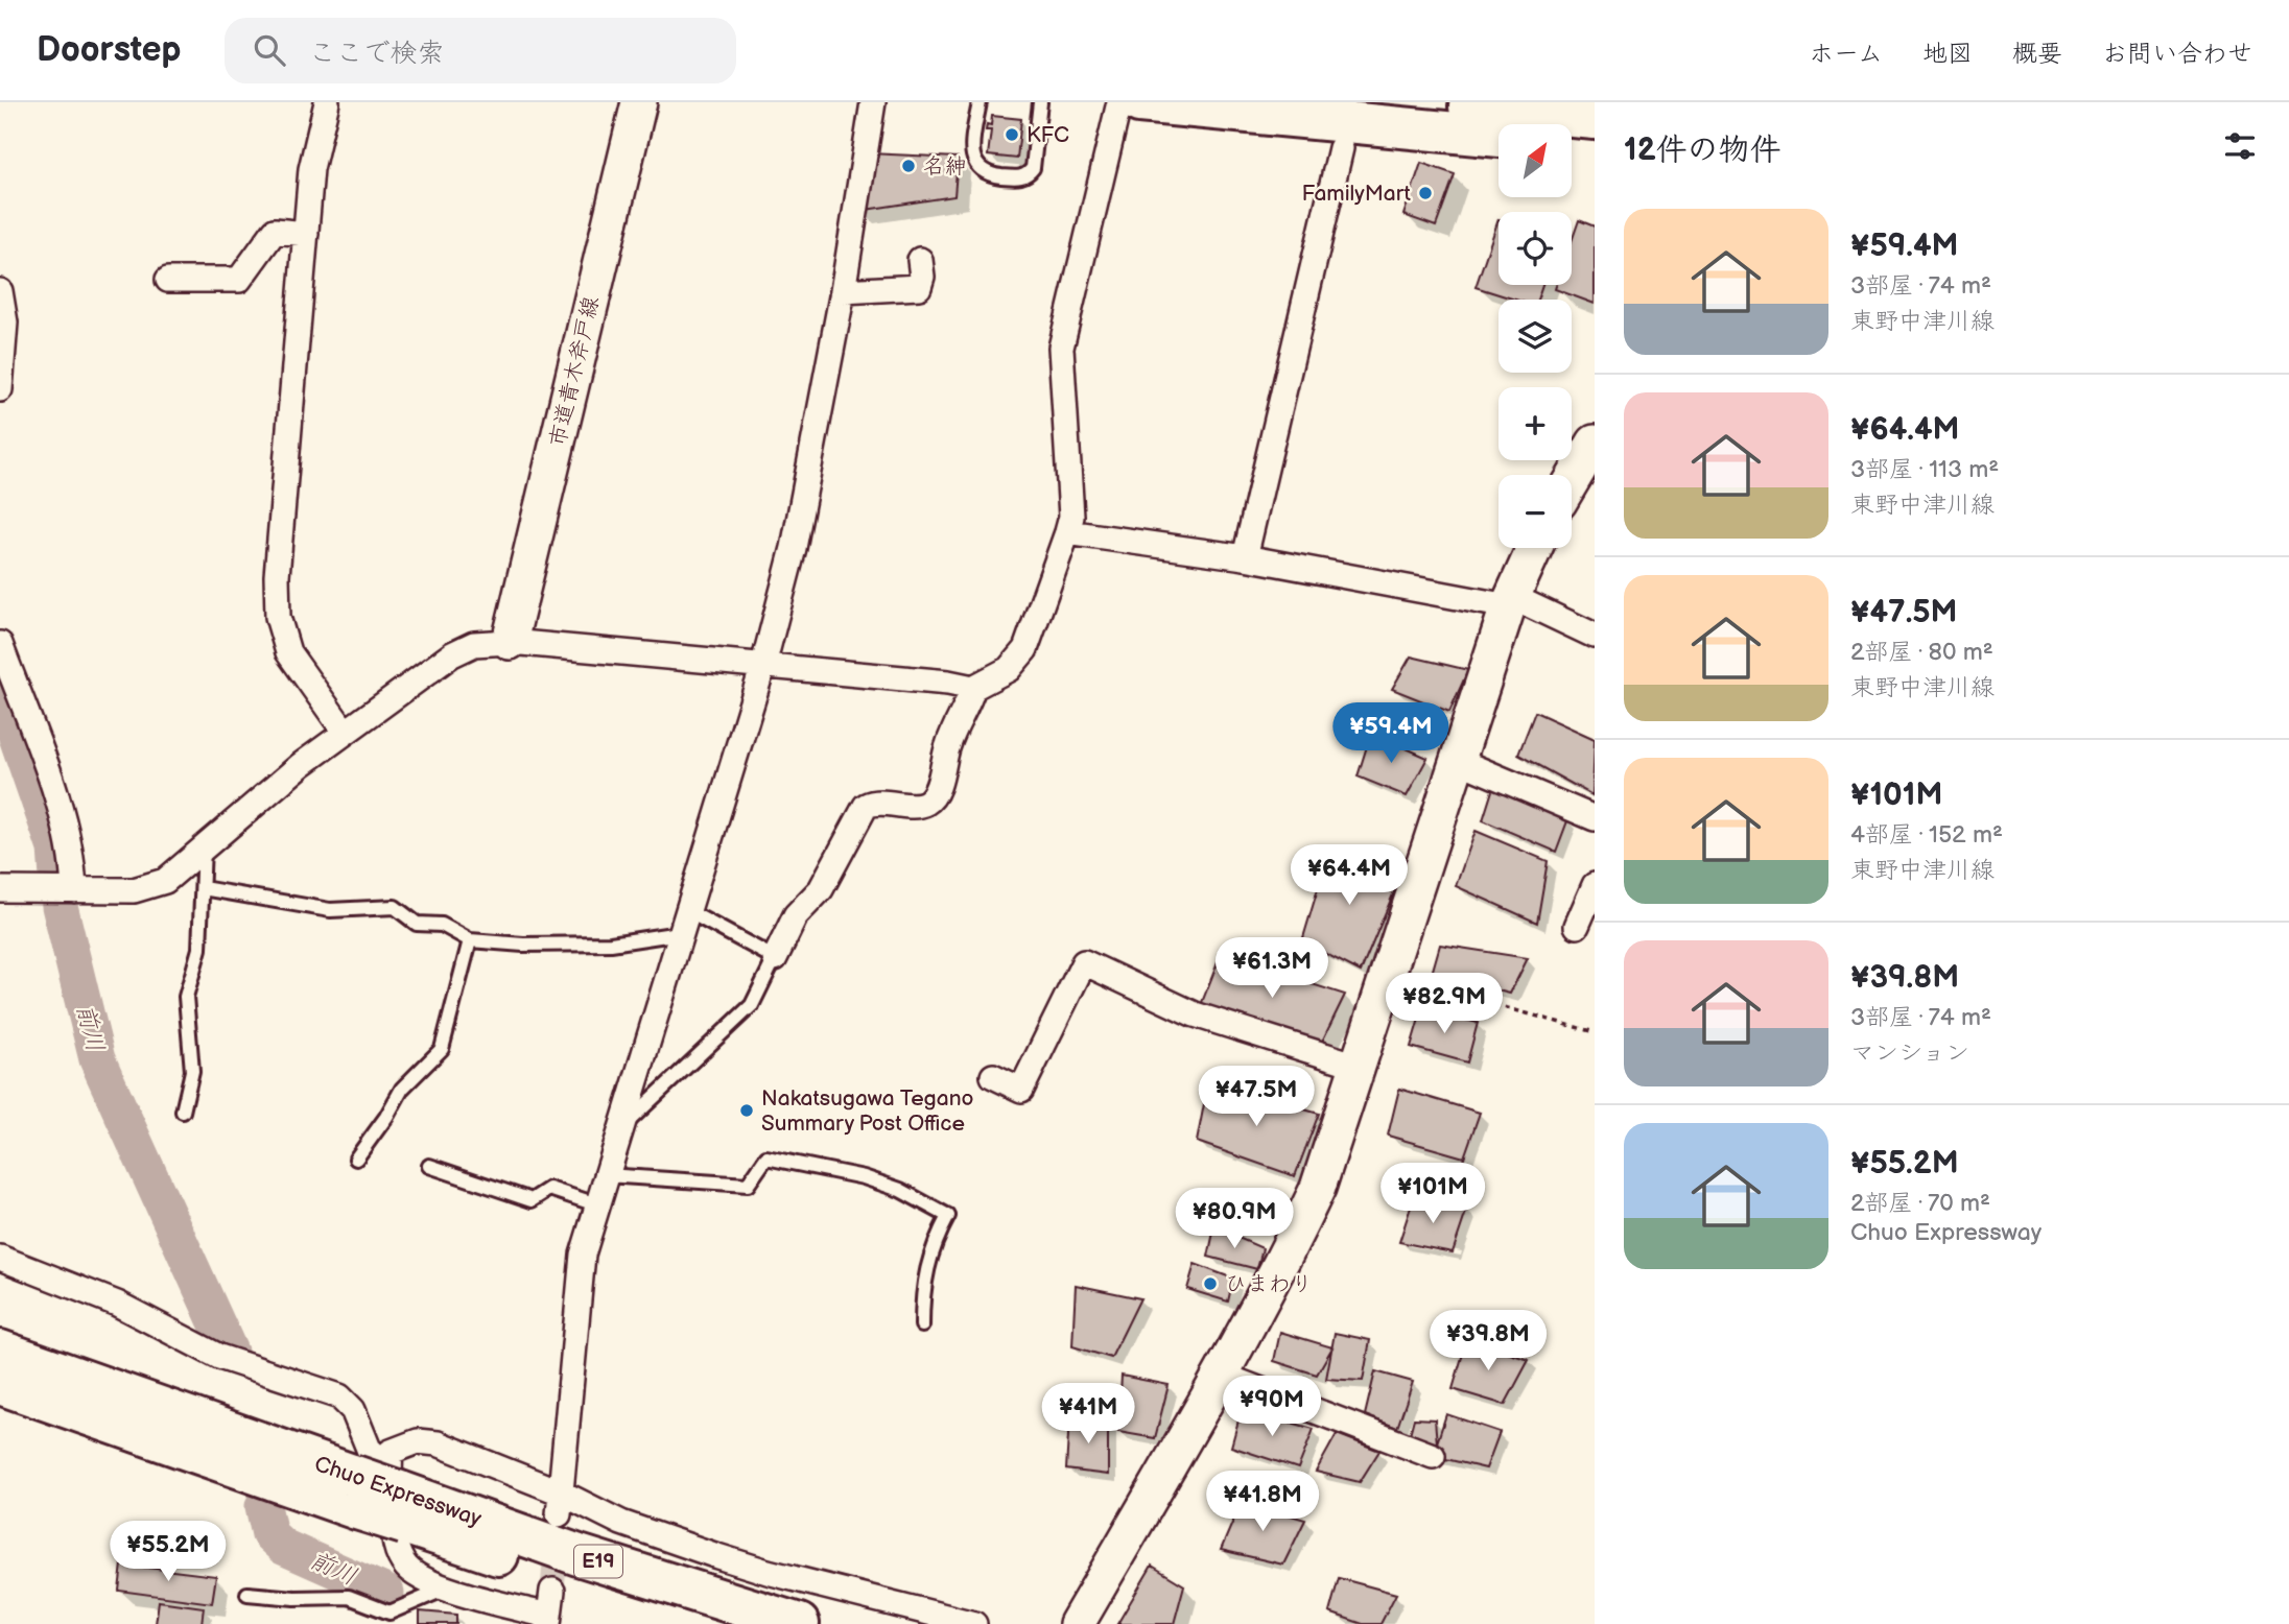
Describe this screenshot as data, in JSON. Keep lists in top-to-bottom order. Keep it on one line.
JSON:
{"streets":{"highway":["Chuo Expressway","E19"],"main road":["市道青木斧戸線"]},"water":["前川"],"places":["KFC","名紳","FamilyMart","Nakatsugawa Tegano Summary Post Office","ひまわり"],"north":"top right","page":{"header":"Doorstep","search":"ここで検索","nav":["ホーム","地図","概要","お問い合わせ"],"heading":"12件の物件","map_buttons":["+","−"],"list":[{"name":"¥59.4M","note":"3部屋 · 74 m² · 東野中津川線"},{"name":"¥64.4M","note":"3部屋 · 113 m² · 東野中津川線"},{"name":"¥47.5M","note":"2部屋 · 80 m² · 東野中津川線"},{"name":"¥101M","note":"4部屋 · 152 m² · 東野中津川線"},{"name":"¥39.8M","note":"3部屋 · 74 m² · マンション"},{"name":"¥55.2M","note":"2部屋 · 70 m² · Chuo Expressway"}],"price":["¥59.4M","¥64.4M","¥61.3M","¥82.9M","¥47.5M","¥101M","¥80.9M","¥39.8M","¥90M","¥41M","¥41.8M","¥55.2M"]}}
